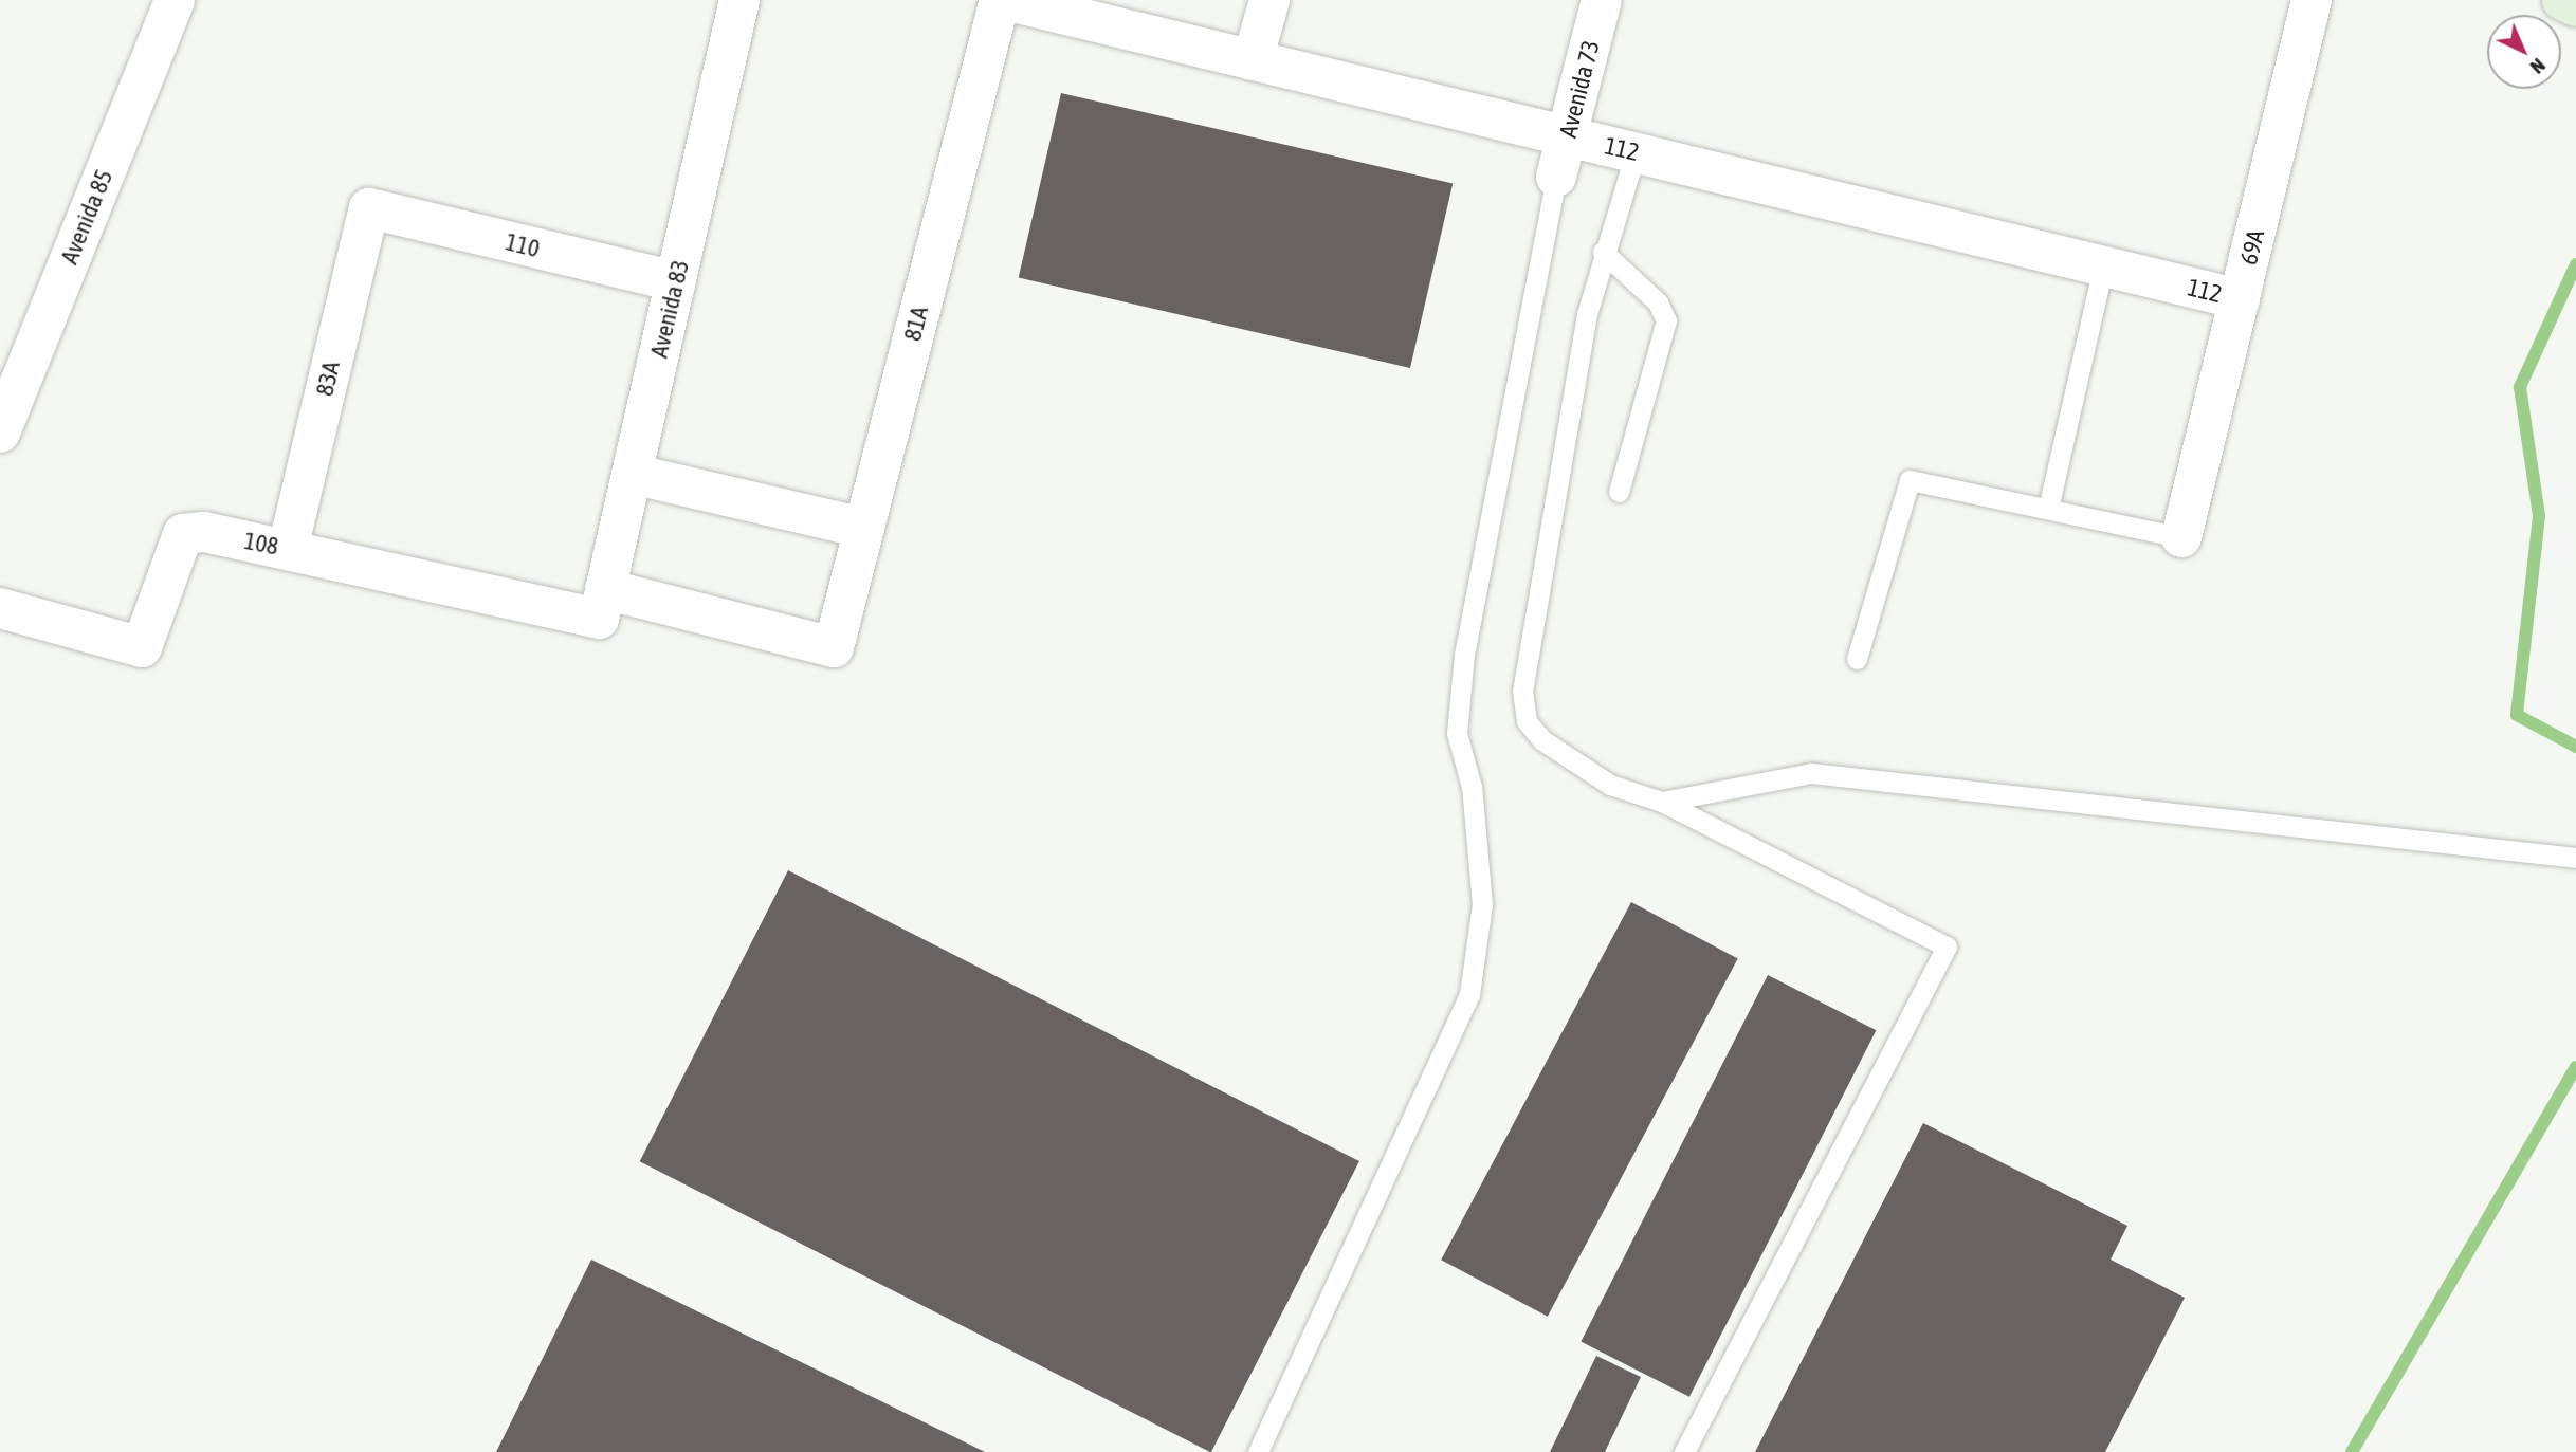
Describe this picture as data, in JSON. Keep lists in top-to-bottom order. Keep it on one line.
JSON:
{"streets":{"street":["Avenida 73","112","Avenida 85","110","69A","Avenida 83","81A","83A","108"]},"crossings":[["Avenida 73","112"],["112","69A"],["110","Avenida 83"],["110","83A"],["Avenida 83","108"],["81A","108"],["83A","108"]],"north":"bottom right"}
